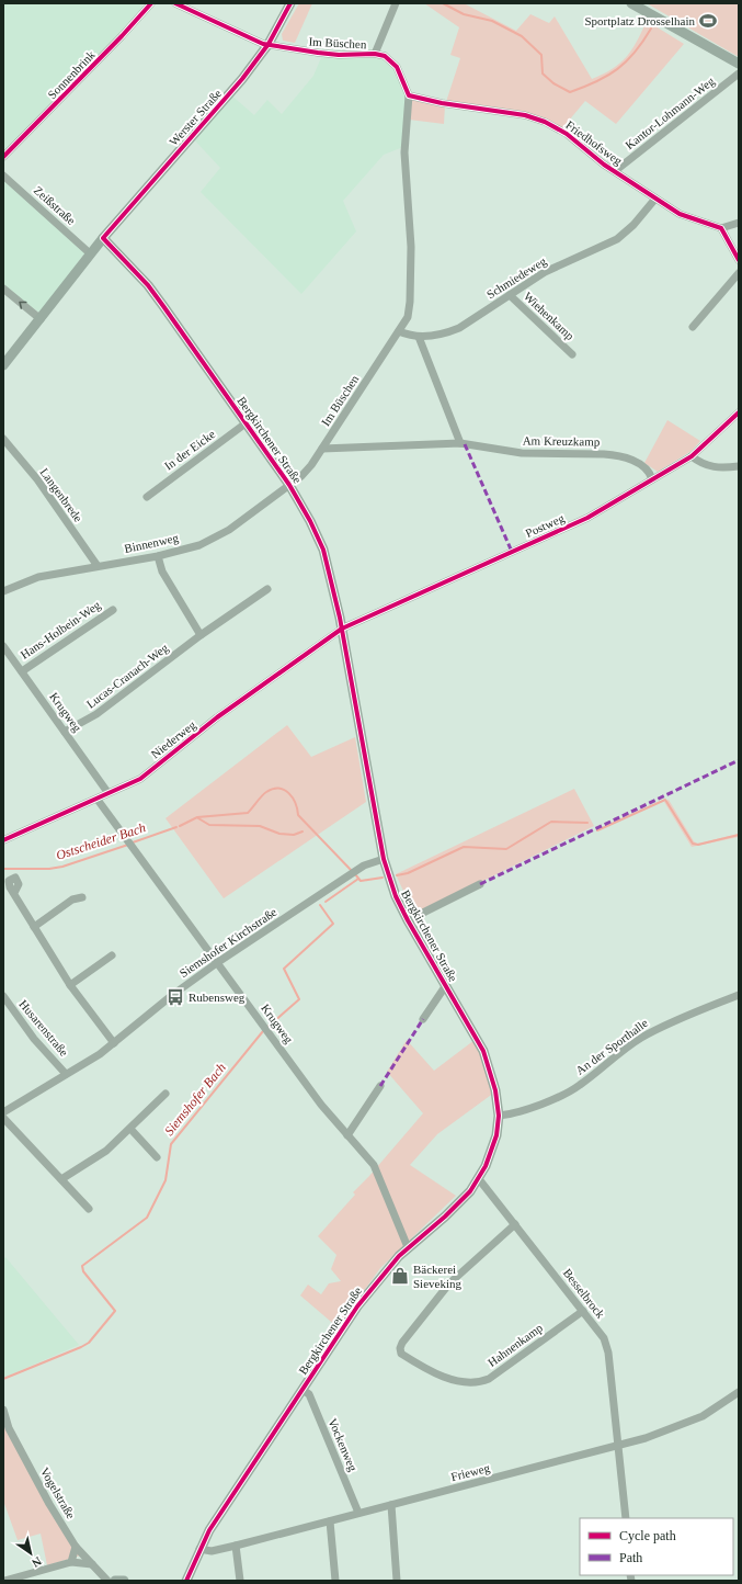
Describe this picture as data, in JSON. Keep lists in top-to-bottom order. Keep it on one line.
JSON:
{"streets":{"street":["Im Büschen","Sonnenbrink","Kantor-Lohmann-Weg","Werster Straße","Friedhofsweg","Zeißstraße","Schmiedeweg","Wiehenkamp","Bergkirchener Straße","Am Kreuzkamp","In der Eicke","Langenbrede","Postweg","Binnenweg","Hans-Holbein-Weg","Lucas-Cranach-Weg","Krugweg","Niederweg","Siemshofer Kirchstraße","Husarenstraße","An der Sporthalle","Besselbrock","Hahnenkamp","Vockenweg","Frieweg","Vogelstraße"]},"crossings":[["Im Büschen","Werster Straße"],["Im Büschen","Friedhofsweg"],["Im Büschen","Schmiedeweg"],["Im Büschen","Bergkirchener Straße"],["Im Büschen","Am Kreuzkamp"],["Im Büschen","Binnenweg"],["Kantor-Lohmann-Weg","Friedhofsweg"],["Werster Straße","Zeißstraße"],["Werster Straße","Bergkirchener Straße"],["Friedhofsweg","Schmiedeweg"],["Schmiedeweg","Wiehenkamp"],["Bergkirchener Straße","In der Eicke"],["Bergkirchener Straße","Postweg"],["Bergkirchener Straße","Binnenweg"],["Bergkirchener Straße","Krugweg"],["Bergkirchener Straße","Niederweg"],["Bergkirchener Straße","Siemshofer Kirchstraße"],["Bergkirchener Straße","An der Sporthalle"],["Bergkirchener Straße","Besselbrock"],["Bergkirchener Straße","Vockenweg"],["Bergkirchener Straße","Frieweg"],["Am Kreuzkamp","Postweg"],["Langenbrede","Binnenweg"],["Postweg","Niederweg"],["Hans-Holbein-Weg","Krugweg"],["Lucas-Cranach-Weg","Krugweg"],["Krugweg","Niederweg"],["Krugweg","Siemshofer Kirchstraße"],["Siemshofer Kirchstraße","Husarenstraße"],["Besselbrock","Hahnenkamp"],["Besselbrock","Frieweg"],["Vockenweg","Frieweg"]],"water":["Ostscheider Bach","Siemshofer Bach"],"places":{"sports":["Sportplatz Drosselhain"],"bus stop":["Rubensweg"],"shop":["Bäckerei Sieveking"]},"legend":["Cycle path","Path"],"north":"bottom right"}
